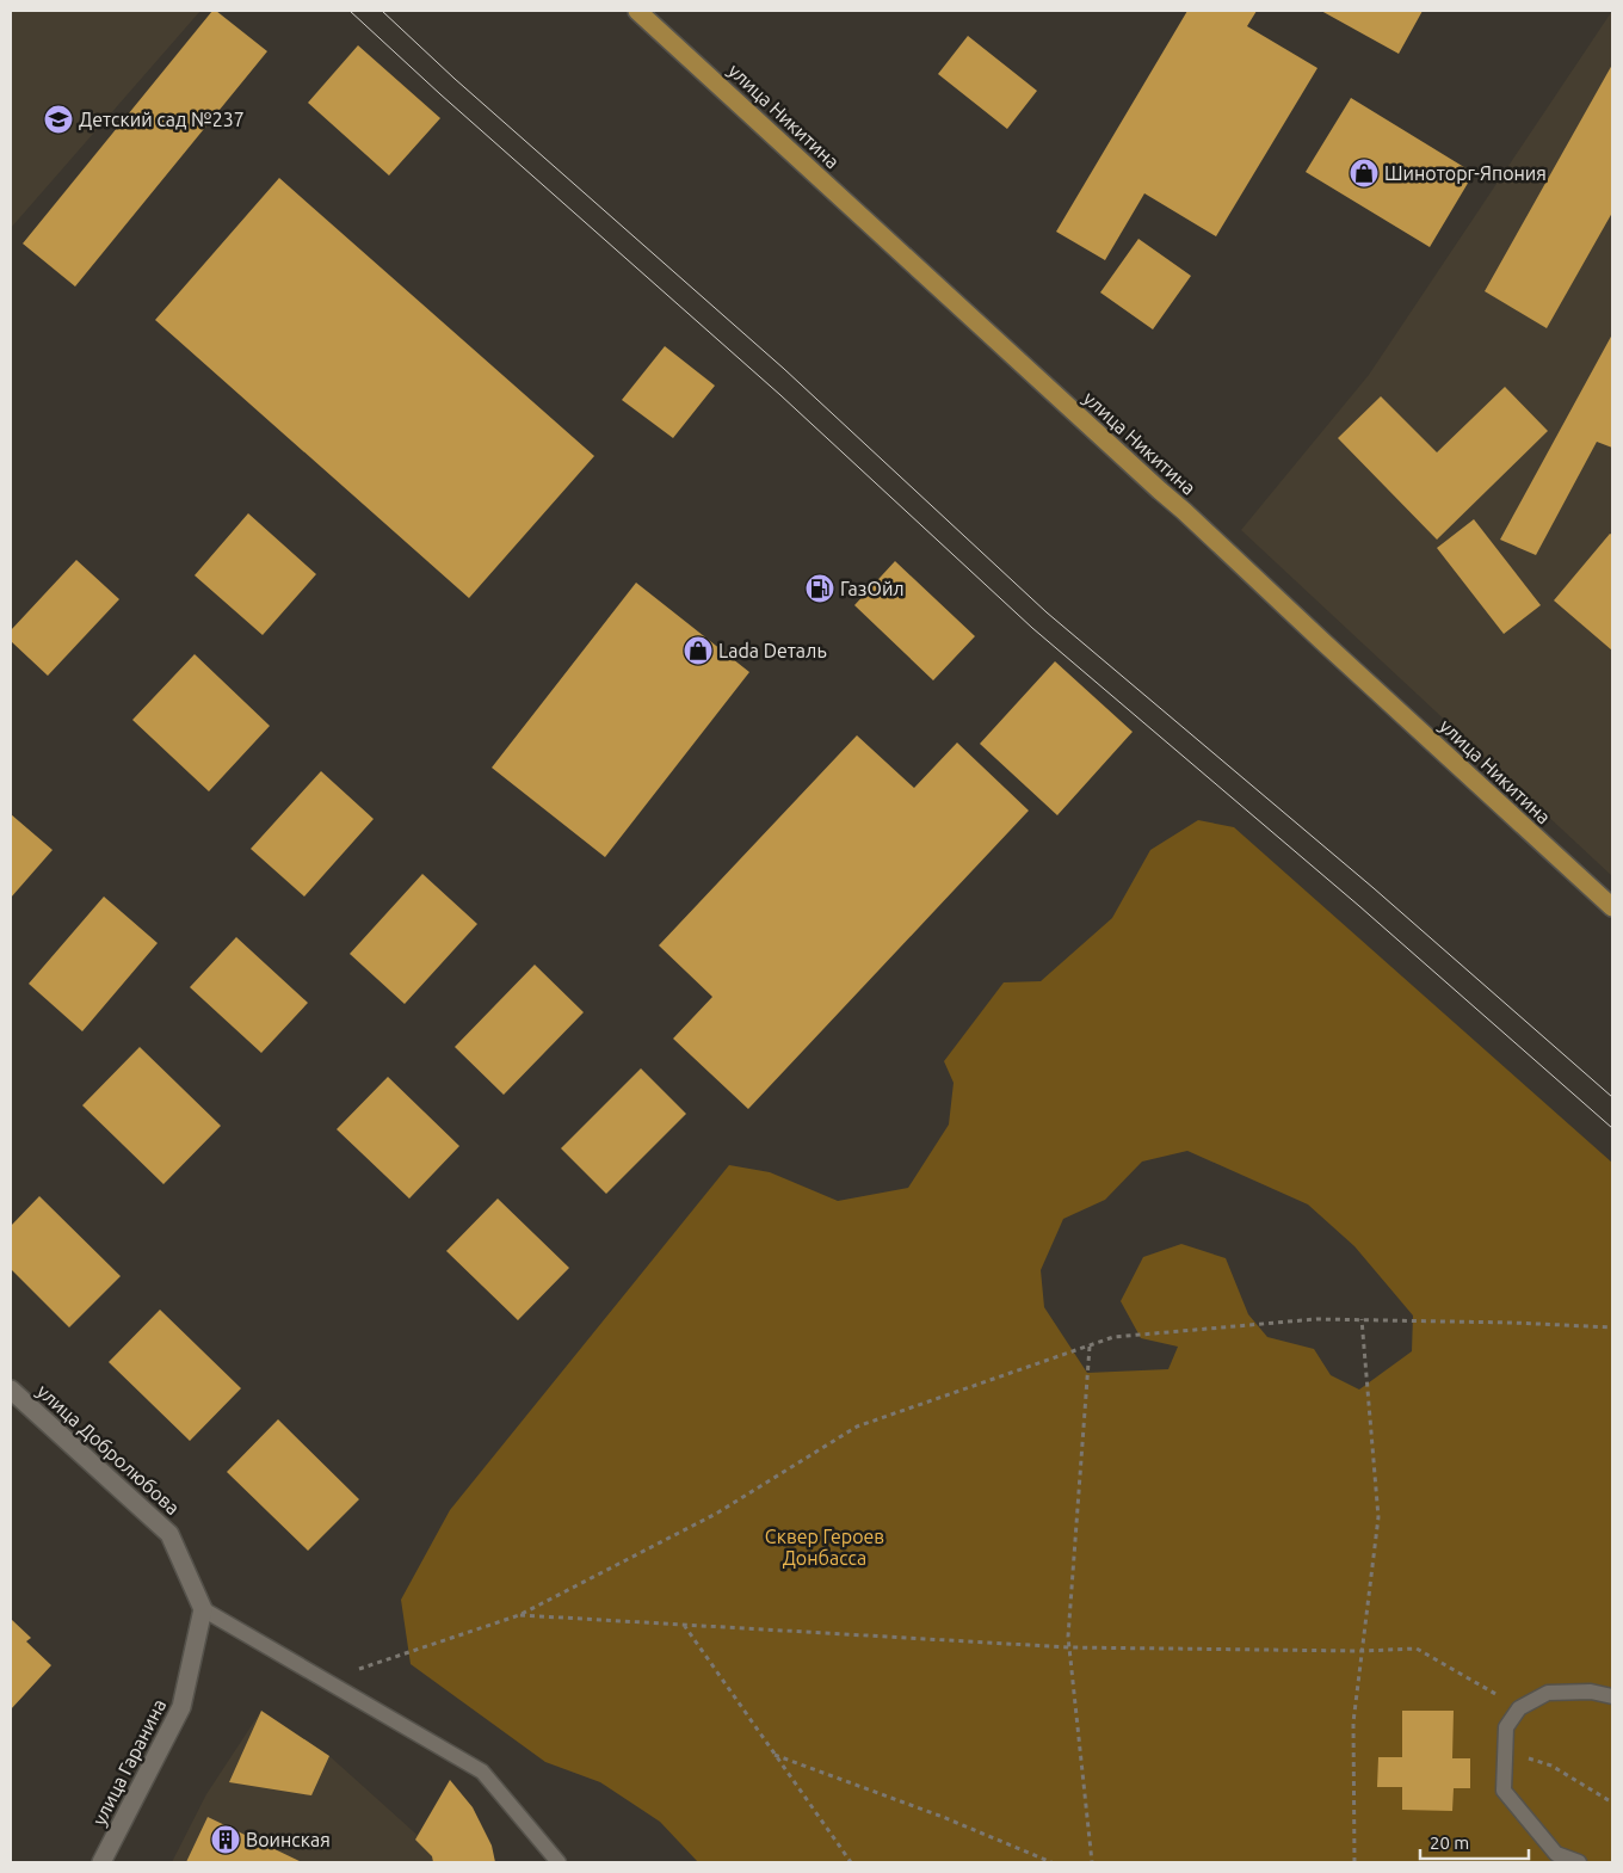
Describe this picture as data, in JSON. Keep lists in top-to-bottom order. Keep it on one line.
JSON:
{"streets":{"main road":["улица Никитина"],"street":["улица Добролюбова","улица Гаранина"]},"crossings":[["улица Добролюбова","улица Гаранина"]],"parks":["Сквер Героев Донбасса"],"places":{"school or university":["Детский сад №237"],"shop":["Шиноторг-Япония","Lada Dеталь"],"fuel station":["ГазОйл"],"building":["Воинская"]},"scale_bar":"20 m"}
